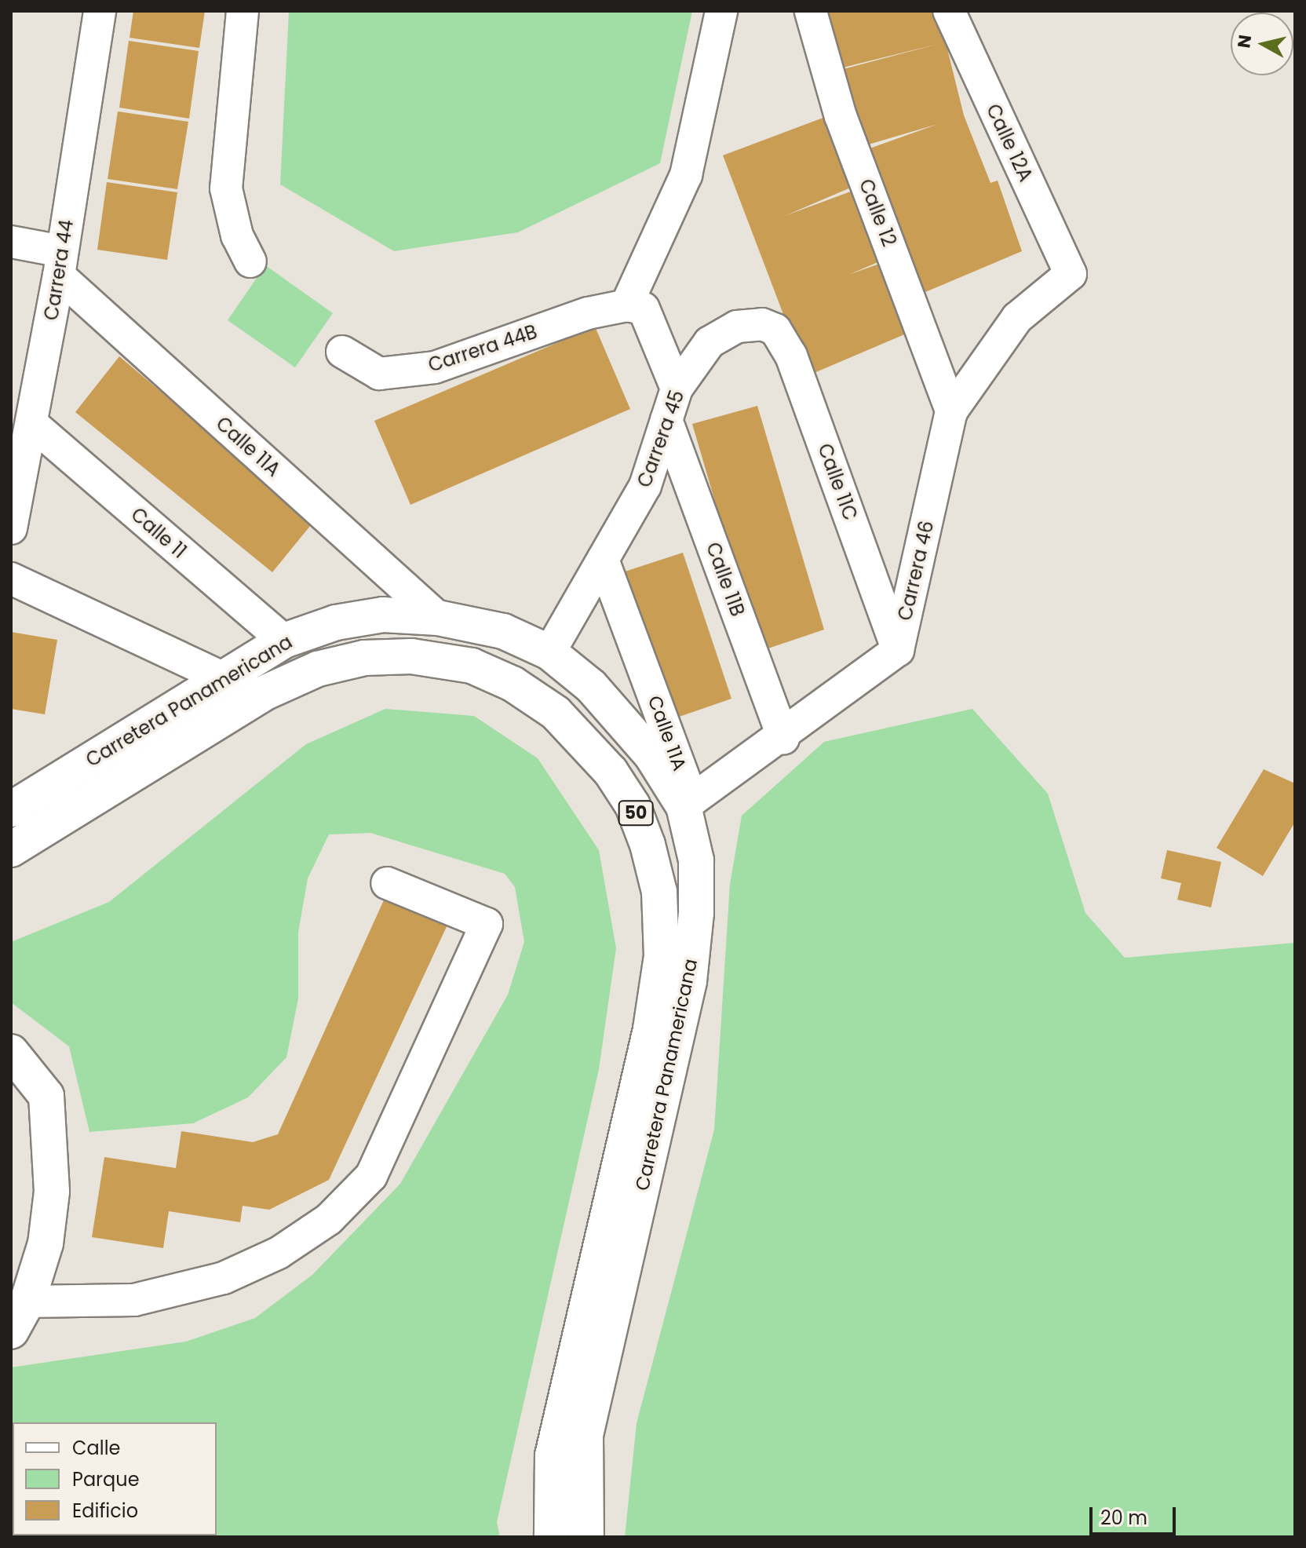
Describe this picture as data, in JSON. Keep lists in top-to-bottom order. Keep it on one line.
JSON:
{"streets":{"main road":["Carretera Panamericana","50"],"street":["Calle 12A","Calle 12","Carrera 44","Carrera 44B","Carrera 45","Calle 11A","Calle 11C","Calle 11","Carrera 46","Calle 11B"]},"crossings":[["Calle 12A","Carrera 46"],["Calle 12","Carrera 46"],["Carrera 44","Calle 11A"],["Carrera 44","Calle 11"],["Carrera 45","Calle 11A"],["Carrera 45","Calle 11C"],["Carrera 45","Calle 11B"],["Carrera 45","Carretera Panamericana"],["Calle 11A","Carretera Panamericana"],["Calle 11C","Carrera 46"],["Calle 11","Carretera Panamericana"]],"legend":["Calle","Parque","Edificio"],"scale_bar":"20 m","north":"left"}
